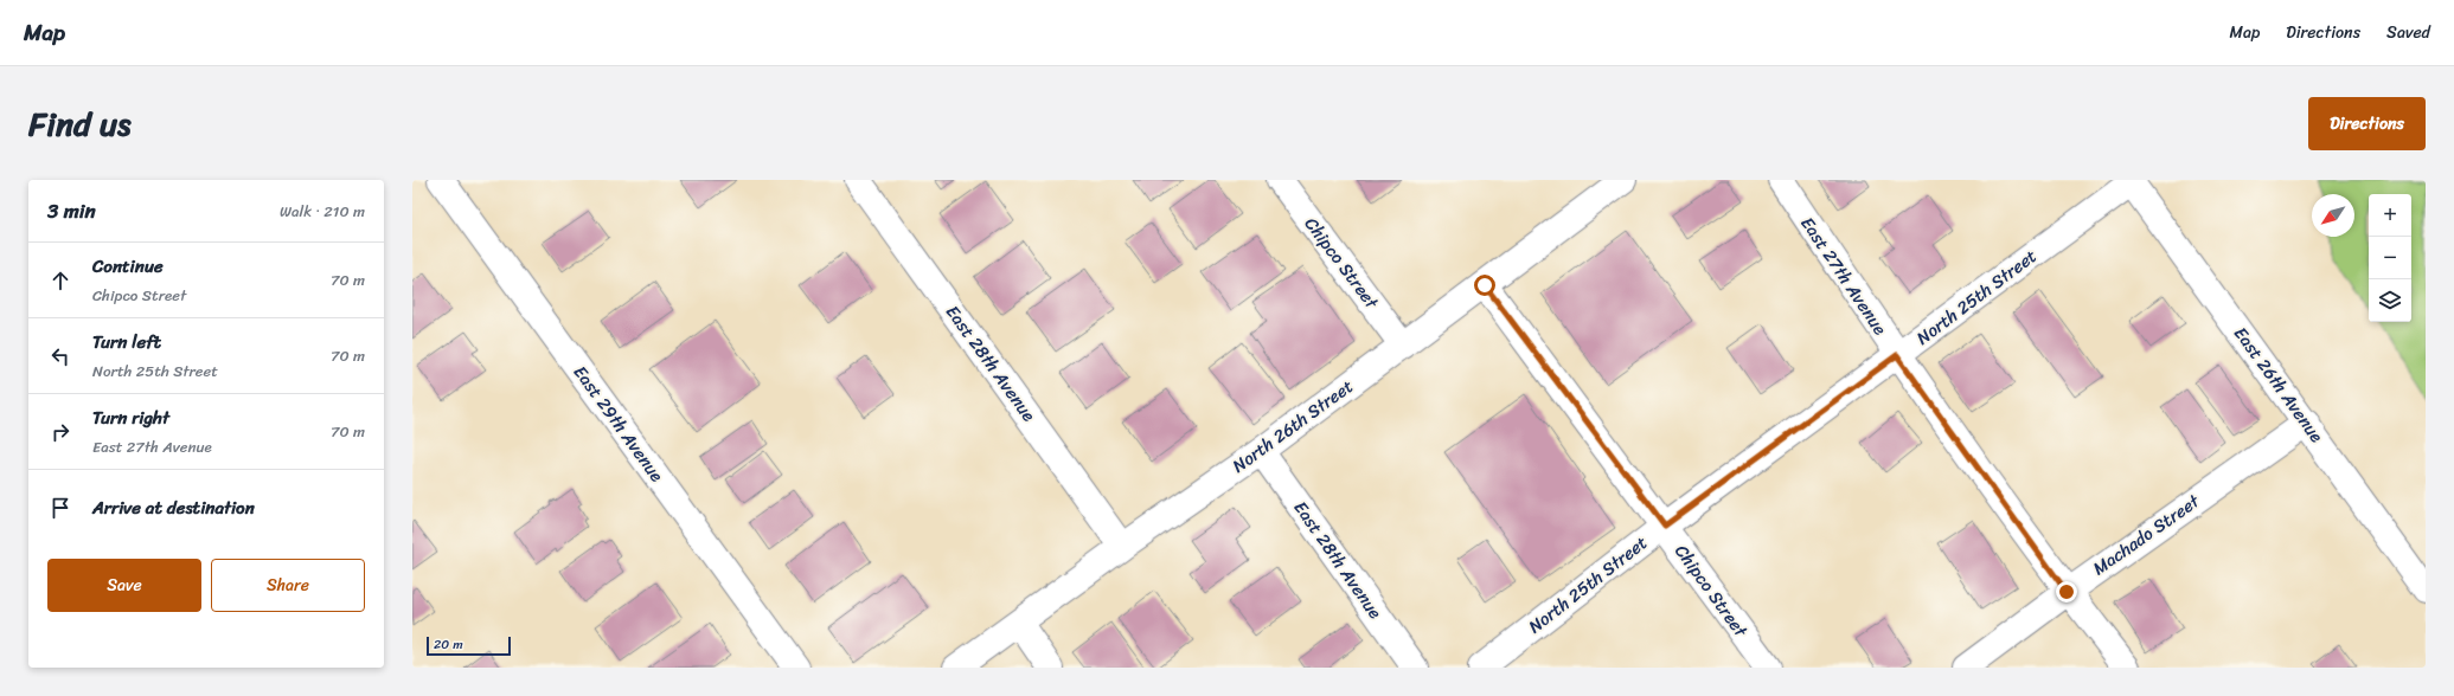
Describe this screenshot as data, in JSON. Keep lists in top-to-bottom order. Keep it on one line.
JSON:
{"streets":{"street":["Chipco Street","East 27th Avenue","North 25th Street","East 28th Avenue","East 26th Avenue","East 29th Avenue","North 26th Street","Machado Street"]},"crossings":[["Chipco Street","North 25th Street"],["Chipco Street","North 26th Street"],["East 27th Avenue","North 25th Street"],["East 27th Avenue","Machado Street"],["North 25th Street","East 26th Avenue"],["East 28th Avenue","North 26th Street"],["East 26th Avenue","Machado Street"]],"scale_bar":"20 m","north":"bottom left","page":{"header":"Map","nav":["Map","Directions","Saved"],"title":"Find us","buttons":["Directions",["Save","Share"]],"heading":["3 min","Walk · 210 m"],"map_buttons":["+","−"],"list":[["Continue","Chipco Street","70 m"],["Turn left","North 25th Street","70 m"],["Turn right","East 27th Avenue","70 m"],"Arrive at destination"],"scale":"20 m"}}
